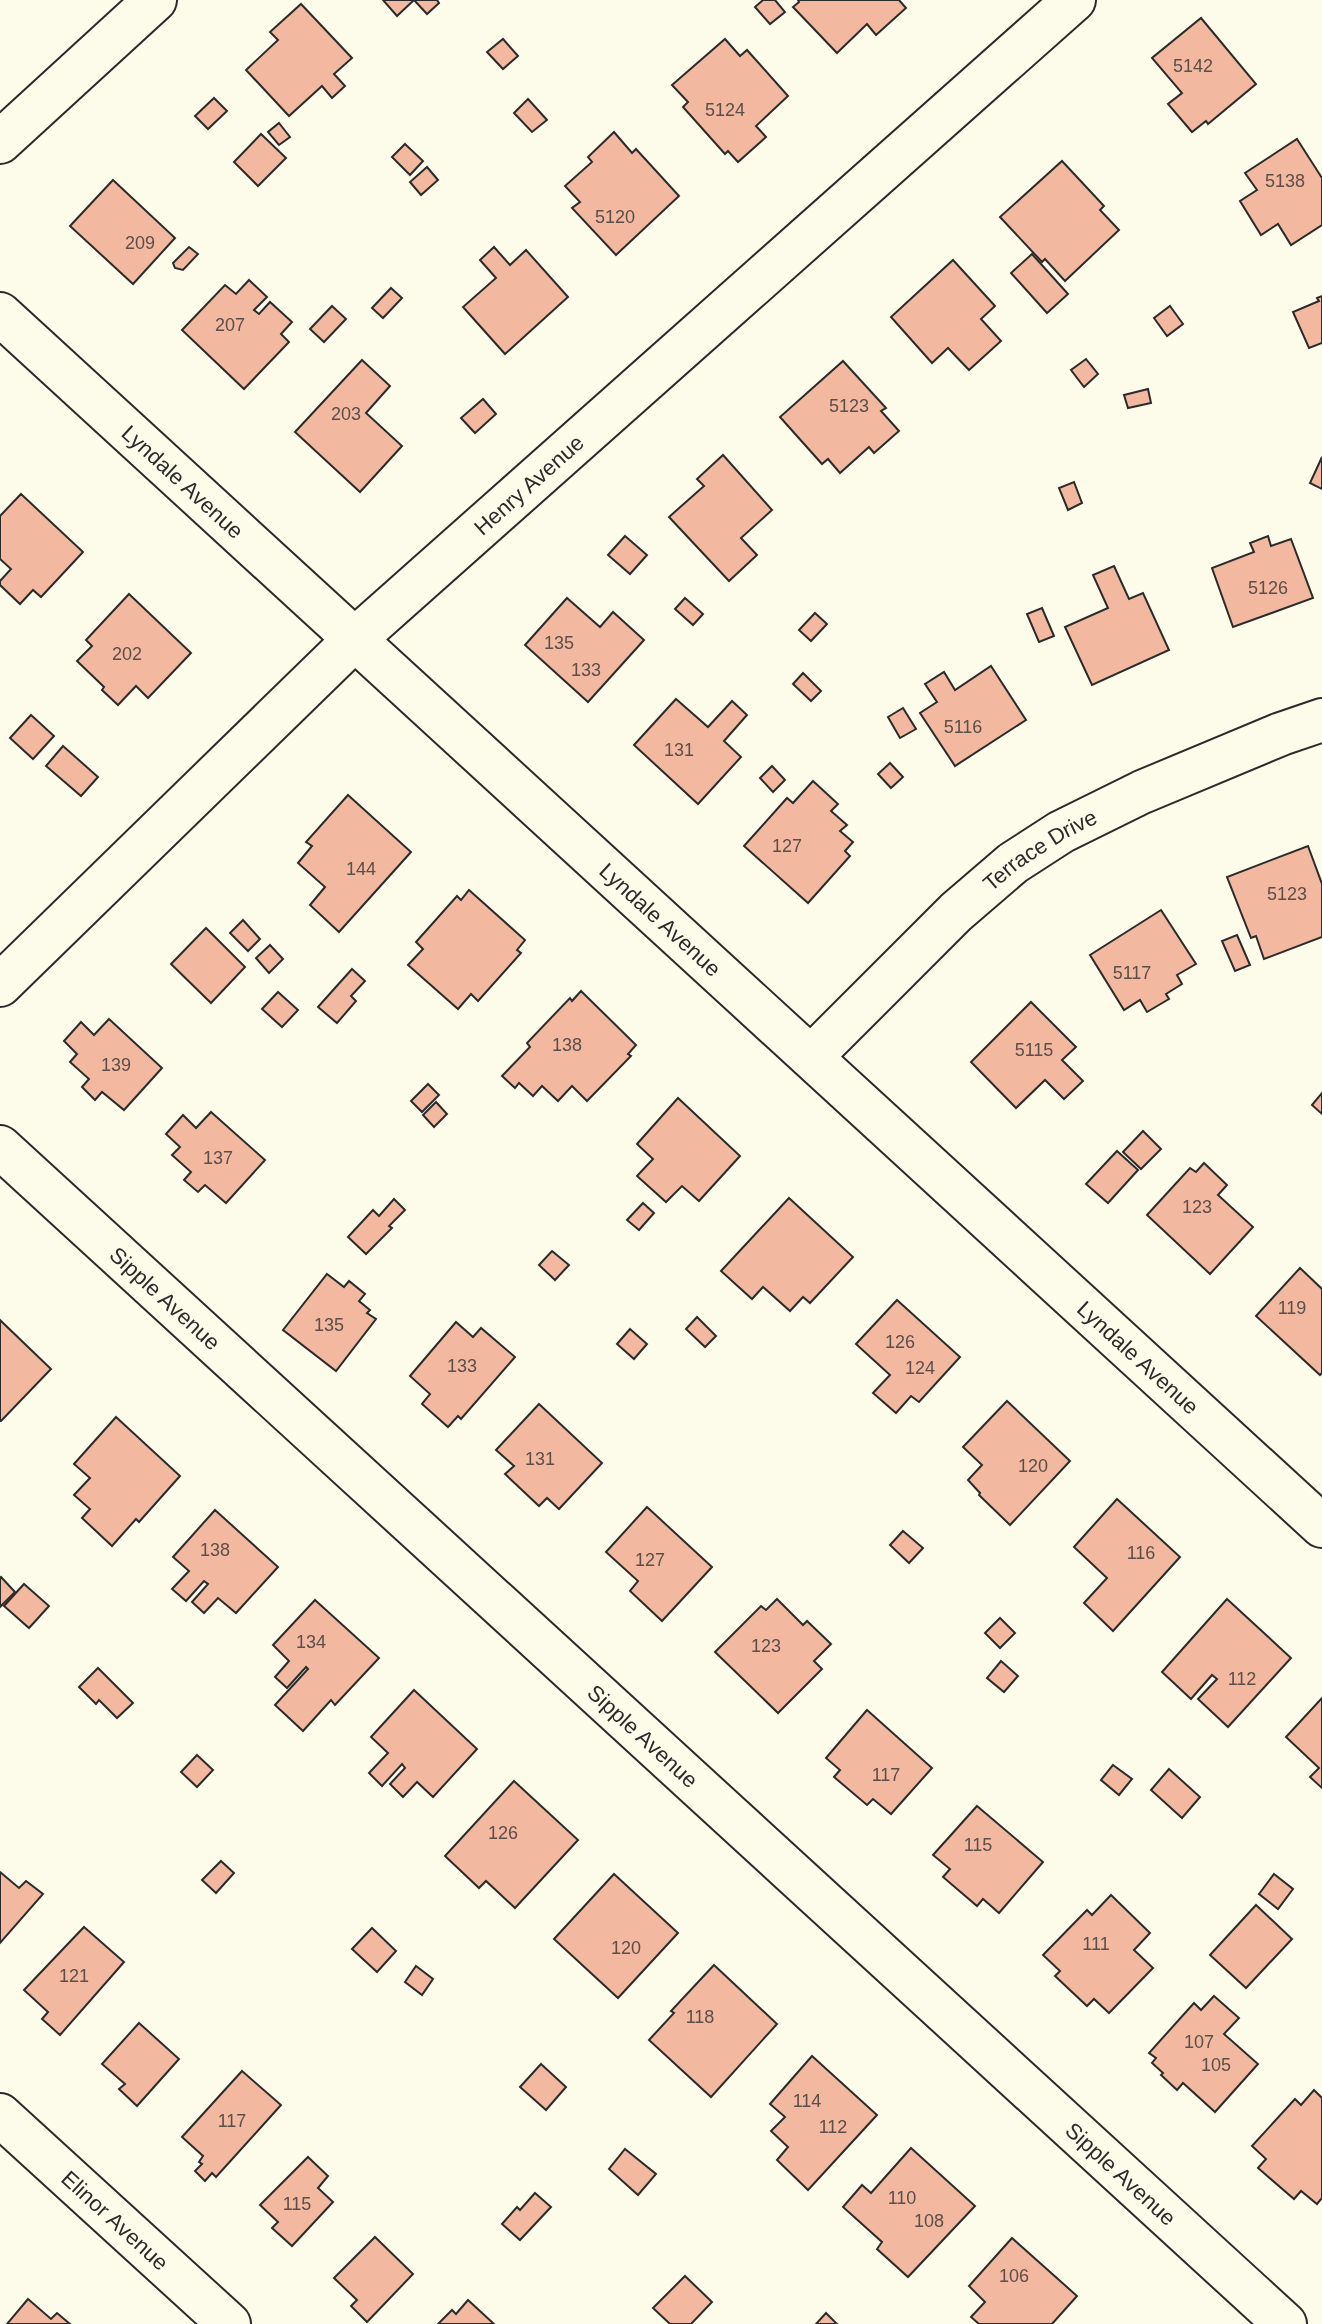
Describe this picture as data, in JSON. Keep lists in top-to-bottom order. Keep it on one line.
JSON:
{"streets":{"street":["Lyndale Avenue","Henry Avenue","Terrace Drive","Sipple Avenue","Elinor Avenue"]},"crossings":[["Lyndale Avenue","Henry Avenue"],["Lyndale Avenue","Terrace Drive"]],"house_numbers":["5142","5124","5138","5120","209","207","5123","203","5126","135","202","133","5116","131","127","144","5123","5117","138","5115","139","137","123","119","135","126","133","124","131","120","138","116","127","134","123","112","117","126","115","111","120","121","118","107","105","114","117","112","110","115","108","106"]}
